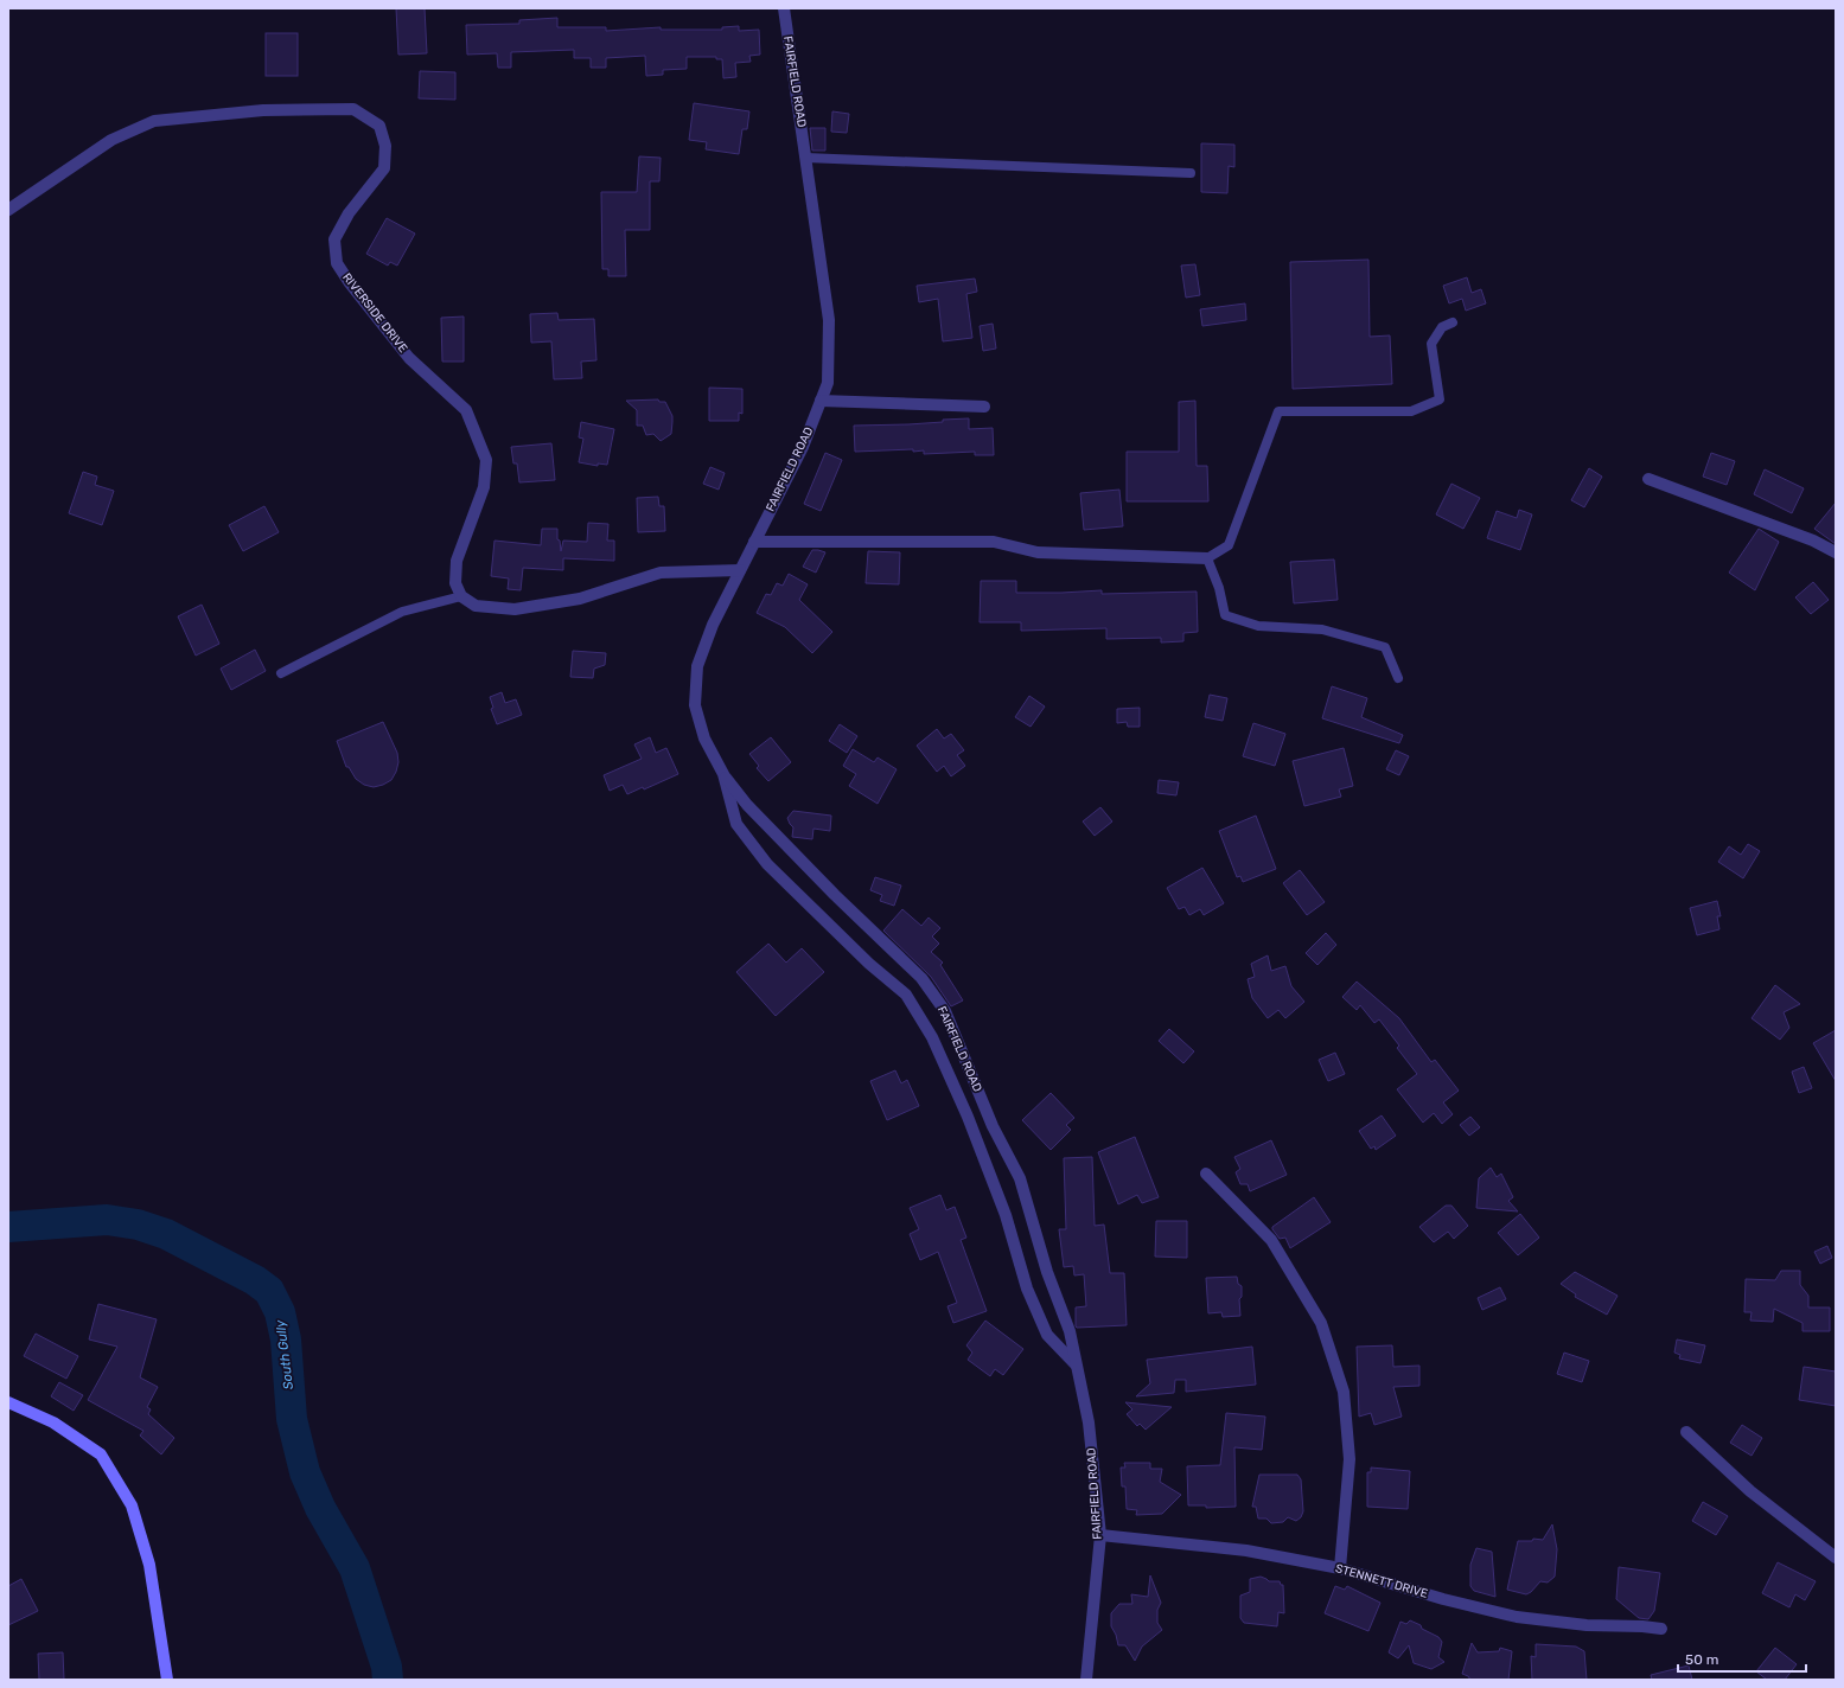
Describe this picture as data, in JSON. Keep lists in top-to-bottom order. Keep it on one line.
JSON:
{"streets":{"street":["FAIRFIELD ROAD","RIVERSIDE DRIVE","STENNETT DRIVE"]},"crossings":[["FAIRFIELD ROAD","STENNETT DRIVE"]],"water":["South Gully"],"scale_bar":"50 m"}
